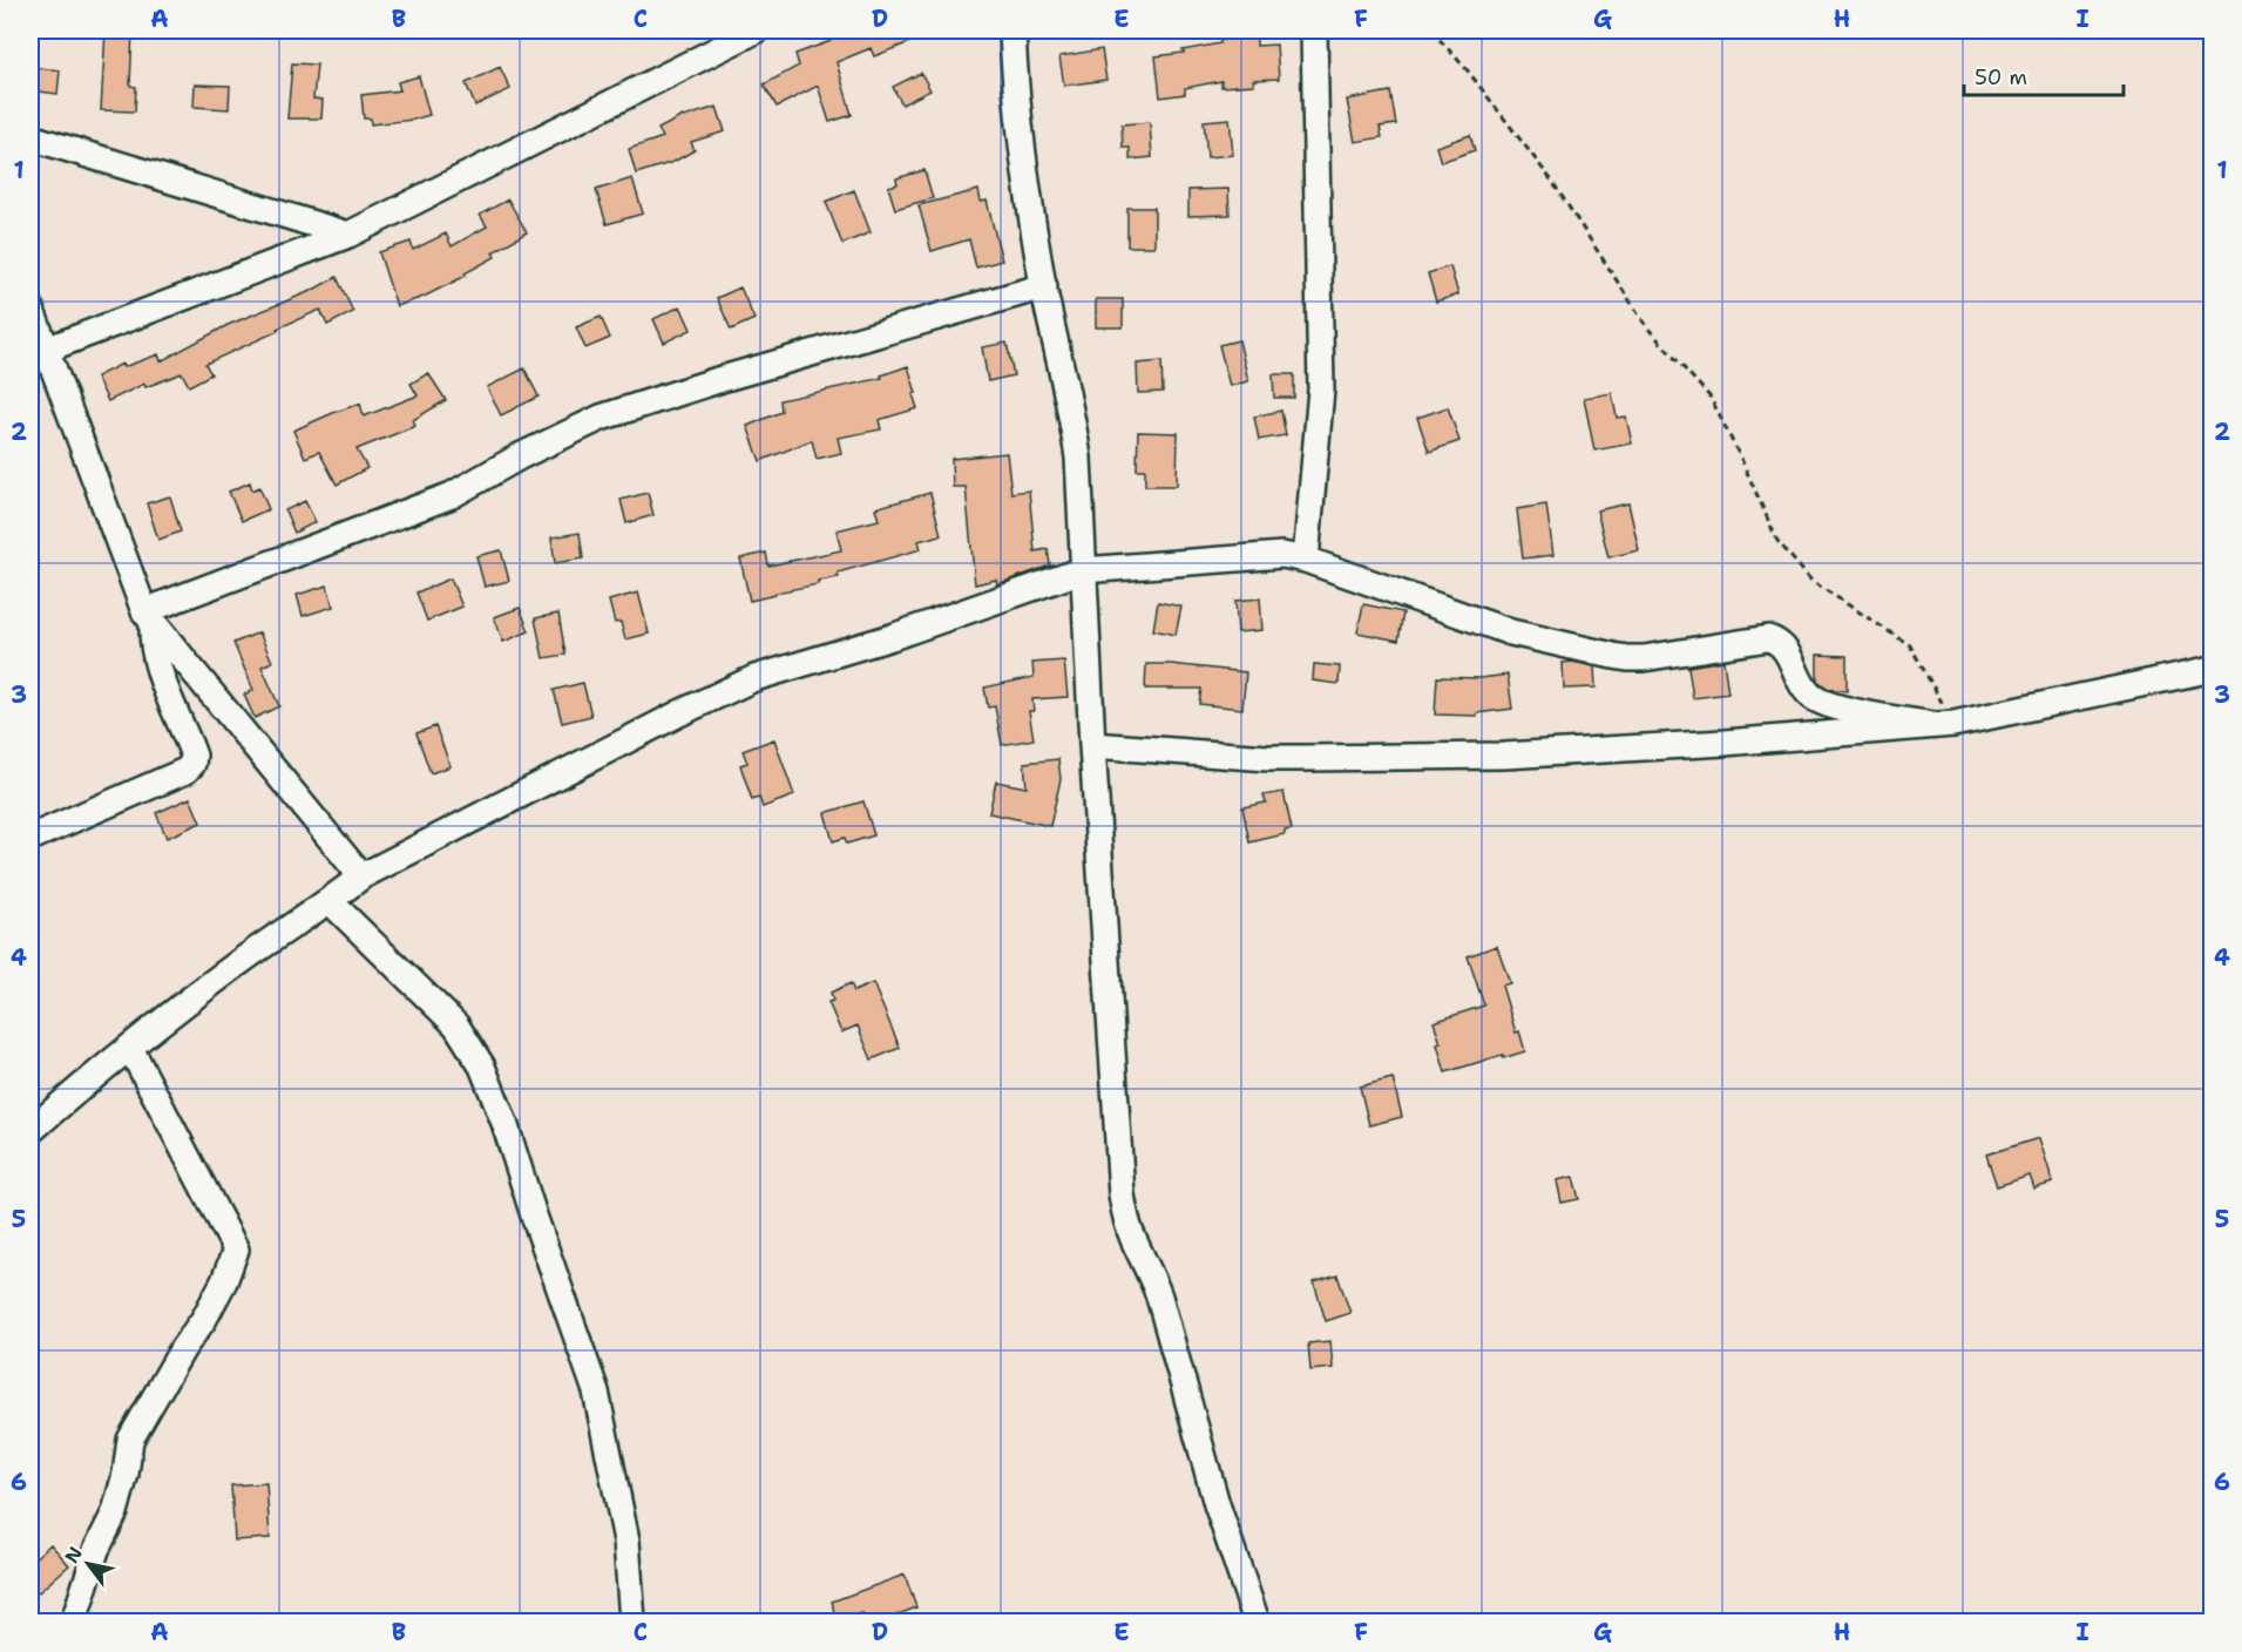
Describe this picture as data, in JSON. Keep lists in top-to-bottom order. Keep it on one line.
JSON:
{"scale_bar":"50 m","north":"top left","grid":{"columns":["A","B","C","D","E","F","G","H","I"],"rows":["1","2","3","4","5","6"]}}
